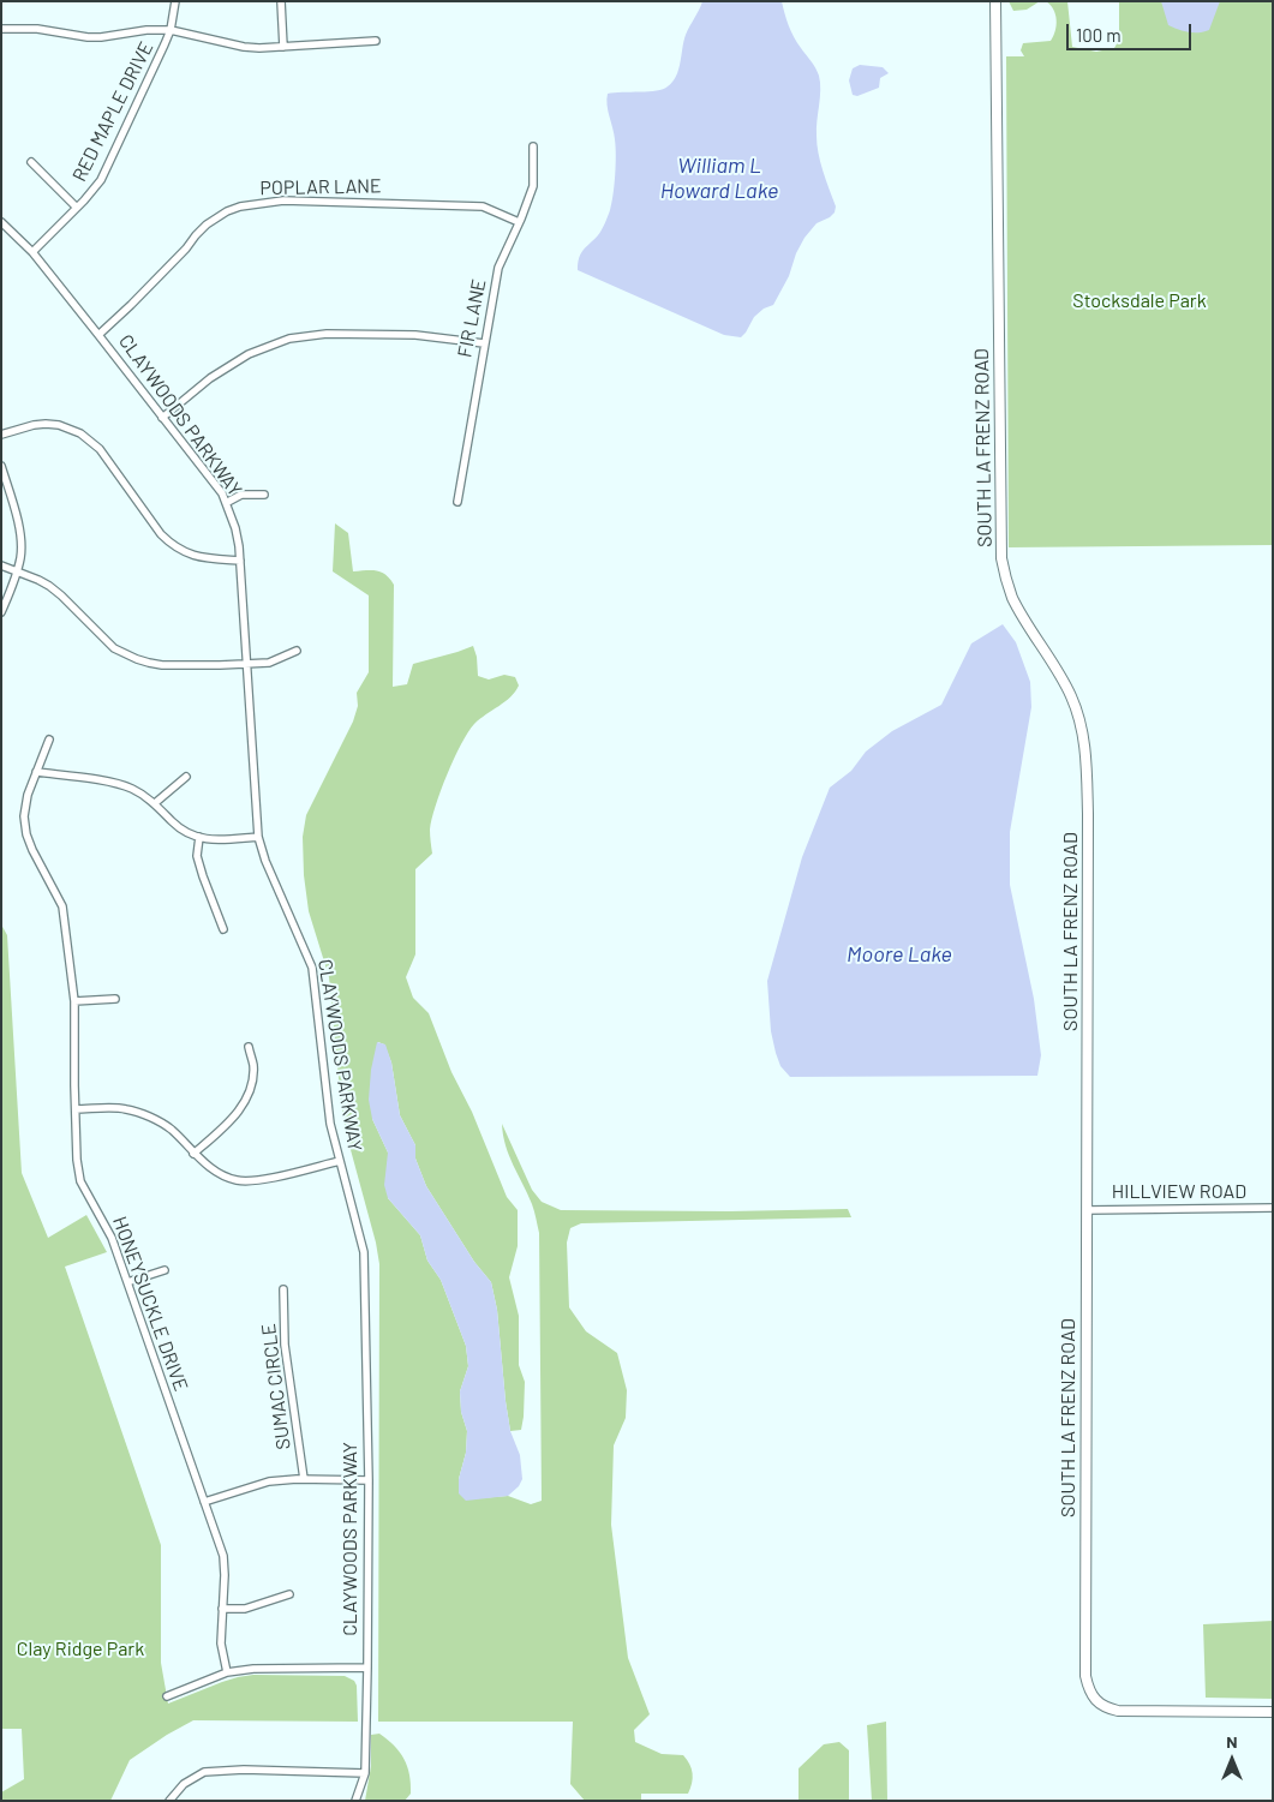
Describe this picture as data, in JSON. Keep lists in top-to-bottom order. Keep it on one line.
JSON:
{"streets":{"street":["RED MAPLE DRIVE","POPLAR LANE","FIR LANE","CLAYWOODS PARKWAY","SOUTH LA FRENZ ROAD","HILLVIEW ROAD","HONEYSUCKLE DRIVE","SUMAC CIRCLE"]},"crossings":[["RED MAPLE DRIVE","CLAYWOODS PARKWAY"],["POPLAR LANE","FIR LANE"],["POPLAR LANE","CLAYWOODS PARKWAY"],["SOUTH LA FRENZ ROAD","HILLVIEW ROAD"]],"water":["William L Howard Lake","Moore Lake"],"parks":["Stocksdale Park","Clay Ridge Park"],"scale_bar":"100 m","north":"top"}
